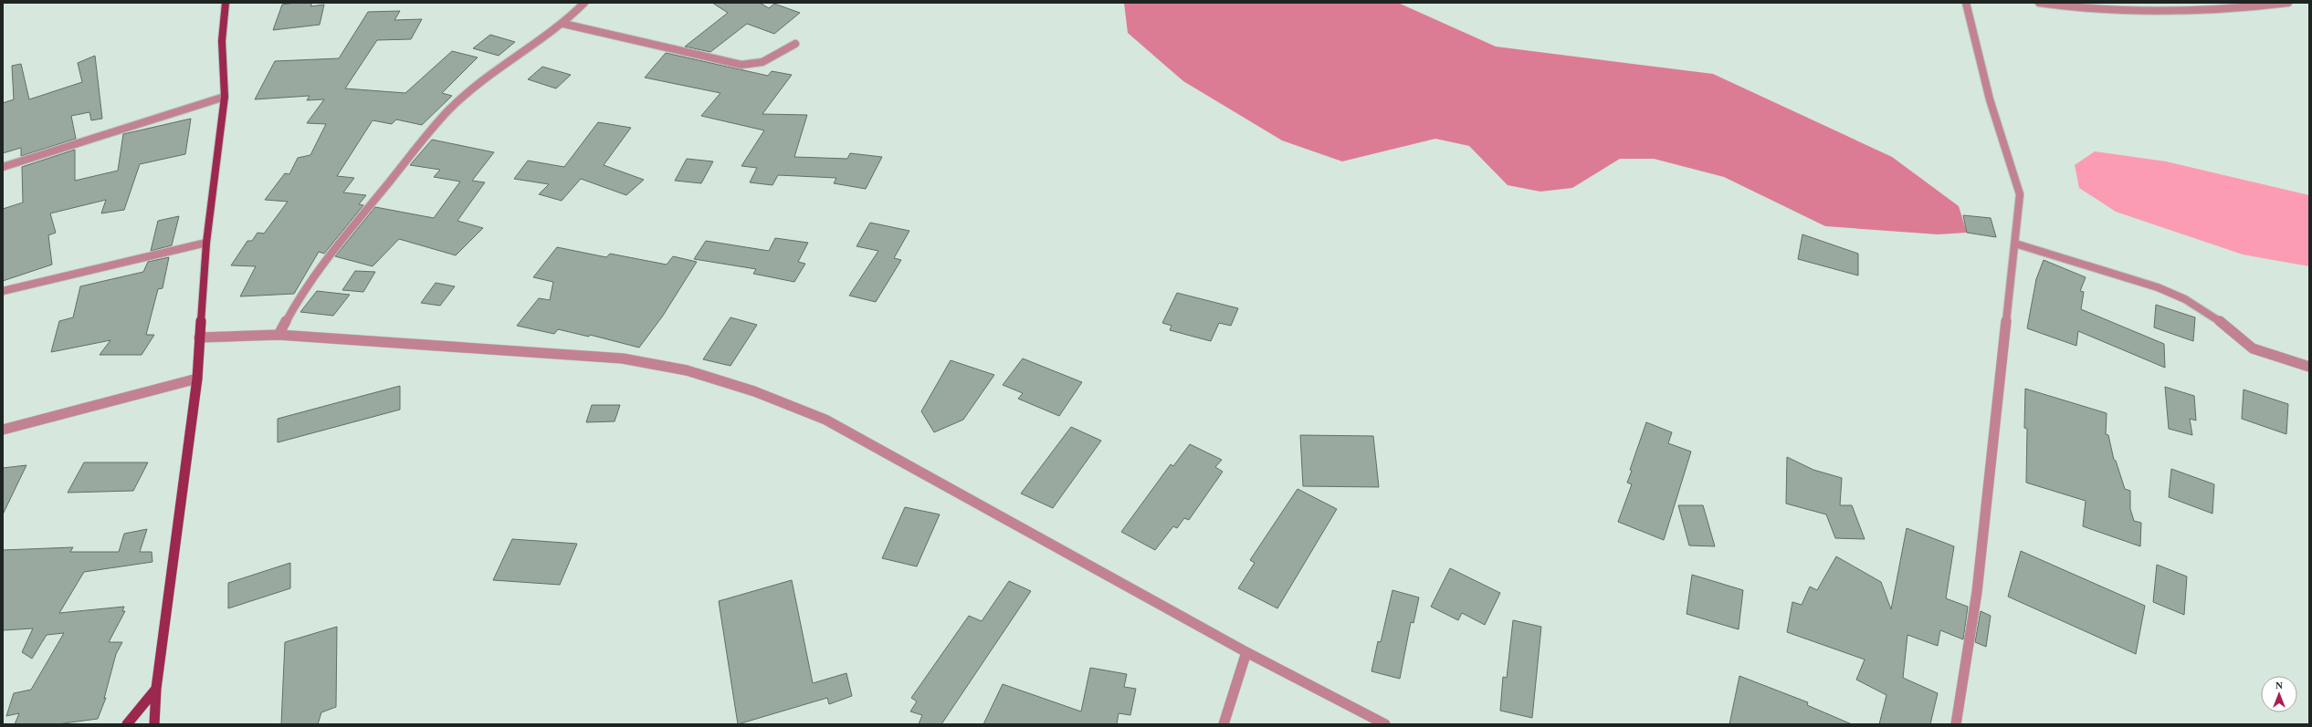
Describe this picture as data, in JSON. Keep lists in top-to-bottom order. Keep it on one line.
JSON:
{"north":"top"}
